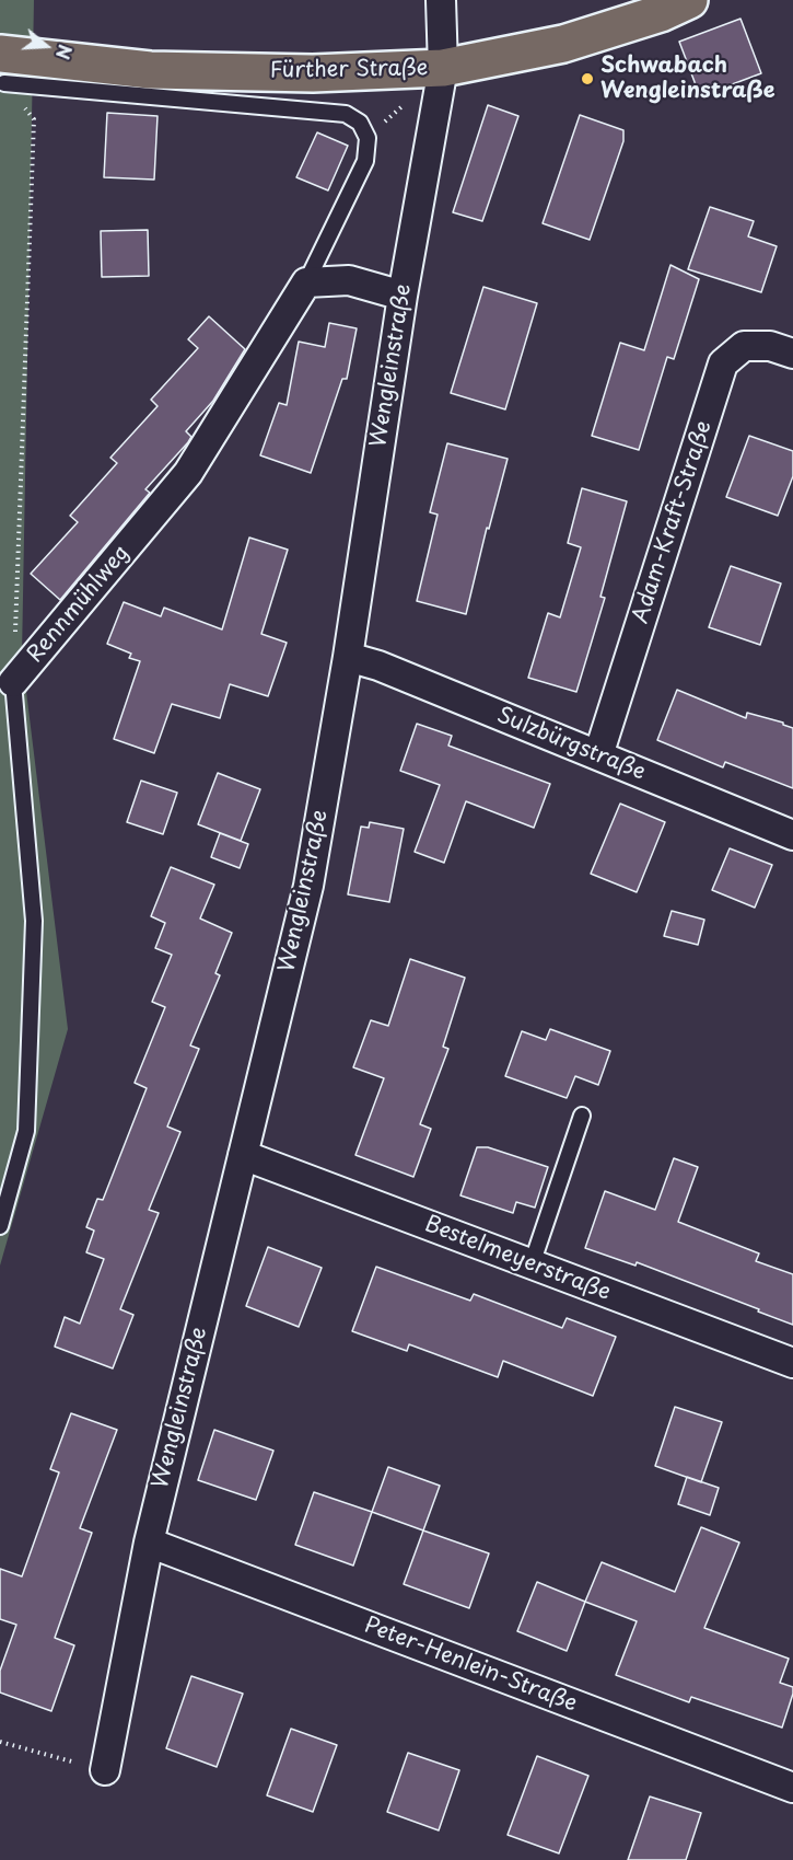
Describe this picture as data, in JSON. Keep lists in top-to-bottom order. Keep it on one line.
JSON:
{"streets":{"main road":["Fürther Straße"],"street":["Wengleinstraße","Adam-Kraft-Straße","Rennmühlweg","Sulzbürgstraße","Bestelmeyerstraße","Peter-Henlein-Straße"]},"crossings":[["Fürther Straße","Wengleinstraße"],["Wengleinstraße","Sulzbürgstraße"],["Wengleinstraße","Bestelmeyerstraße"],["Wengleinstraße","Peter-Henlein-Straße"],["Adam-Kraft-Straße","Sulzbürgstraße"]],"places":["Schwabach Wengleinstraße"],"north":"right"}
